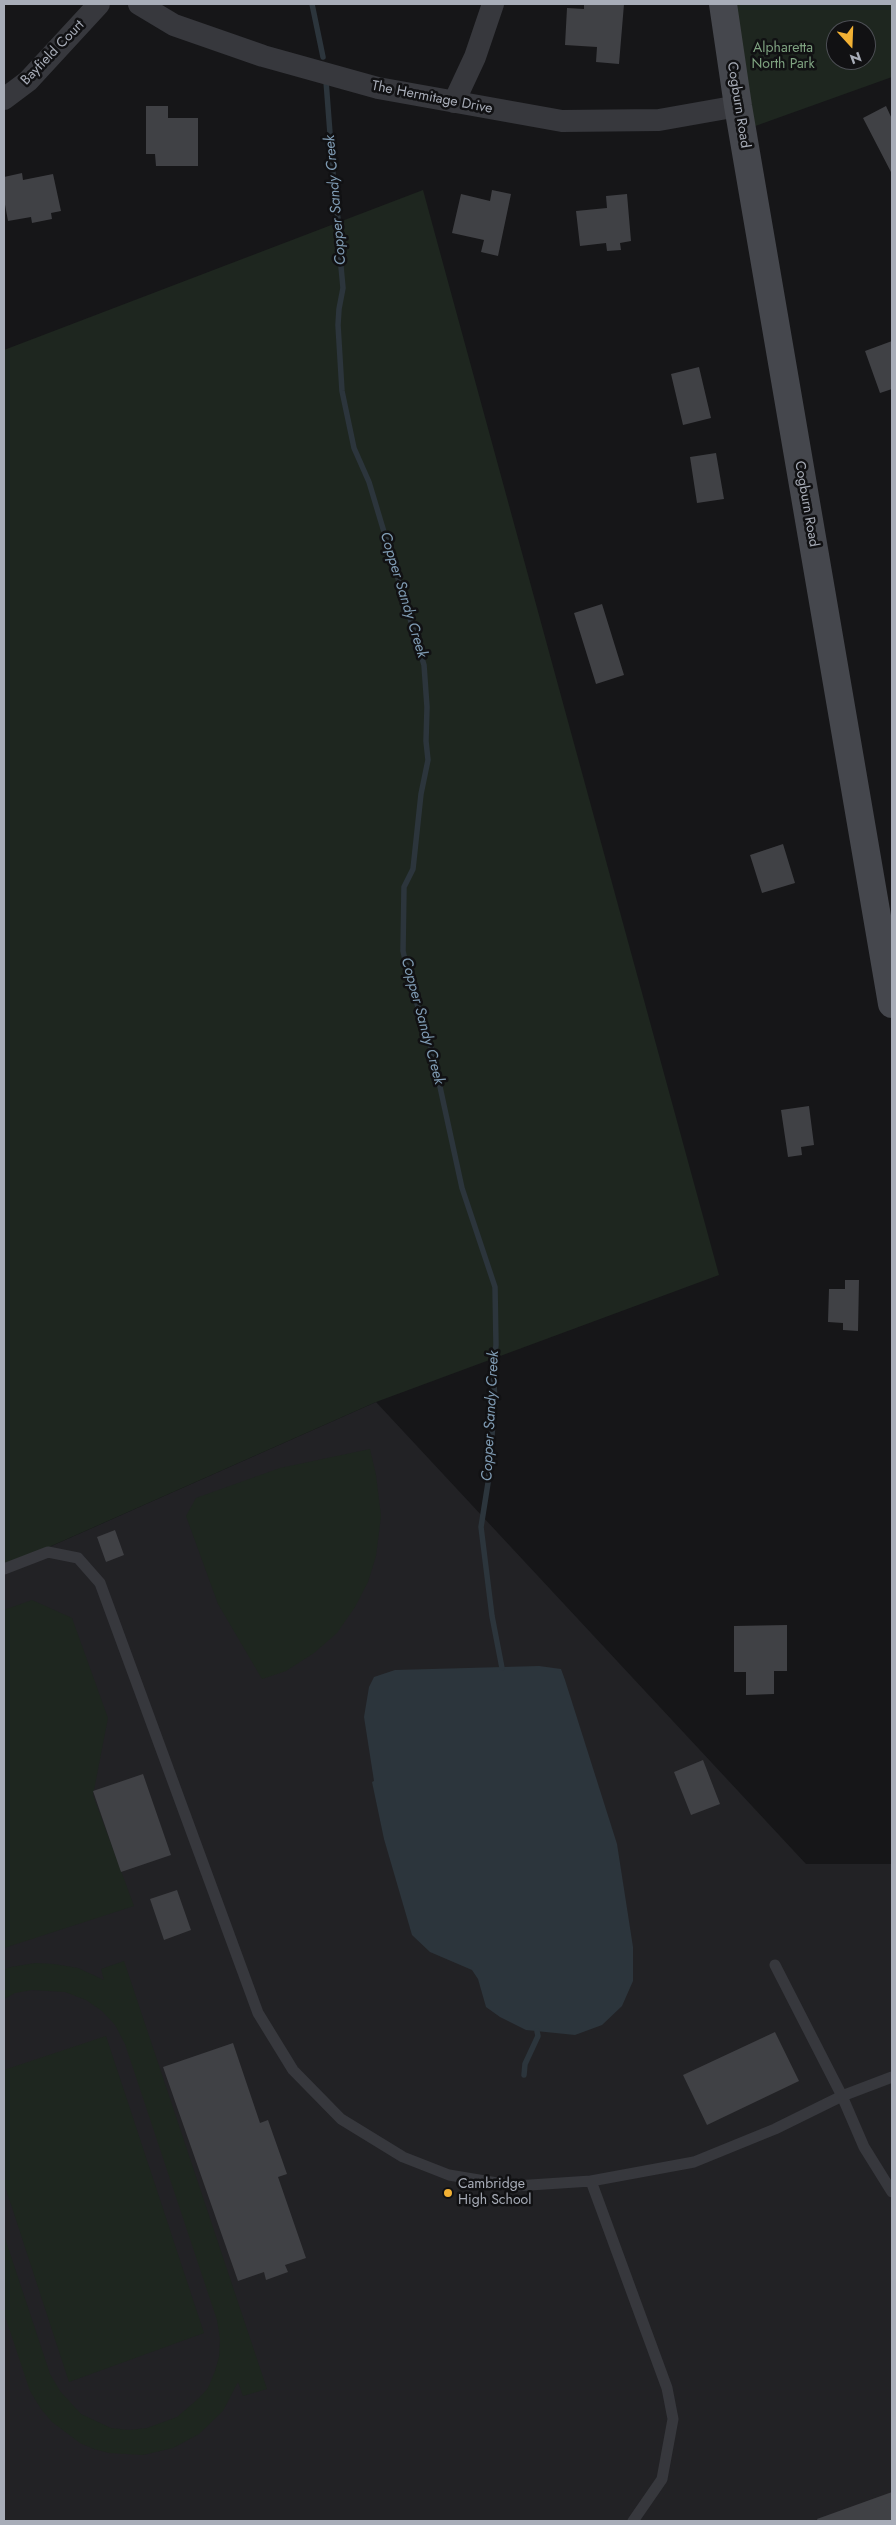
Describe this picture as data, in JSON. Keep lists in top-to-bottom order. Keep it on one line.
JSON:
{"streets":{"street":["Bayfield Court","The Hermitage Drive","Cogburn Road"]},"crossings":[["The Hermitage Drive","Cogburn Road"]],"water":["Copper Sandy Creek"],"parks":["Alpharetta North Park"],"places":["Cambridge High School"],"north":"bottom"}
